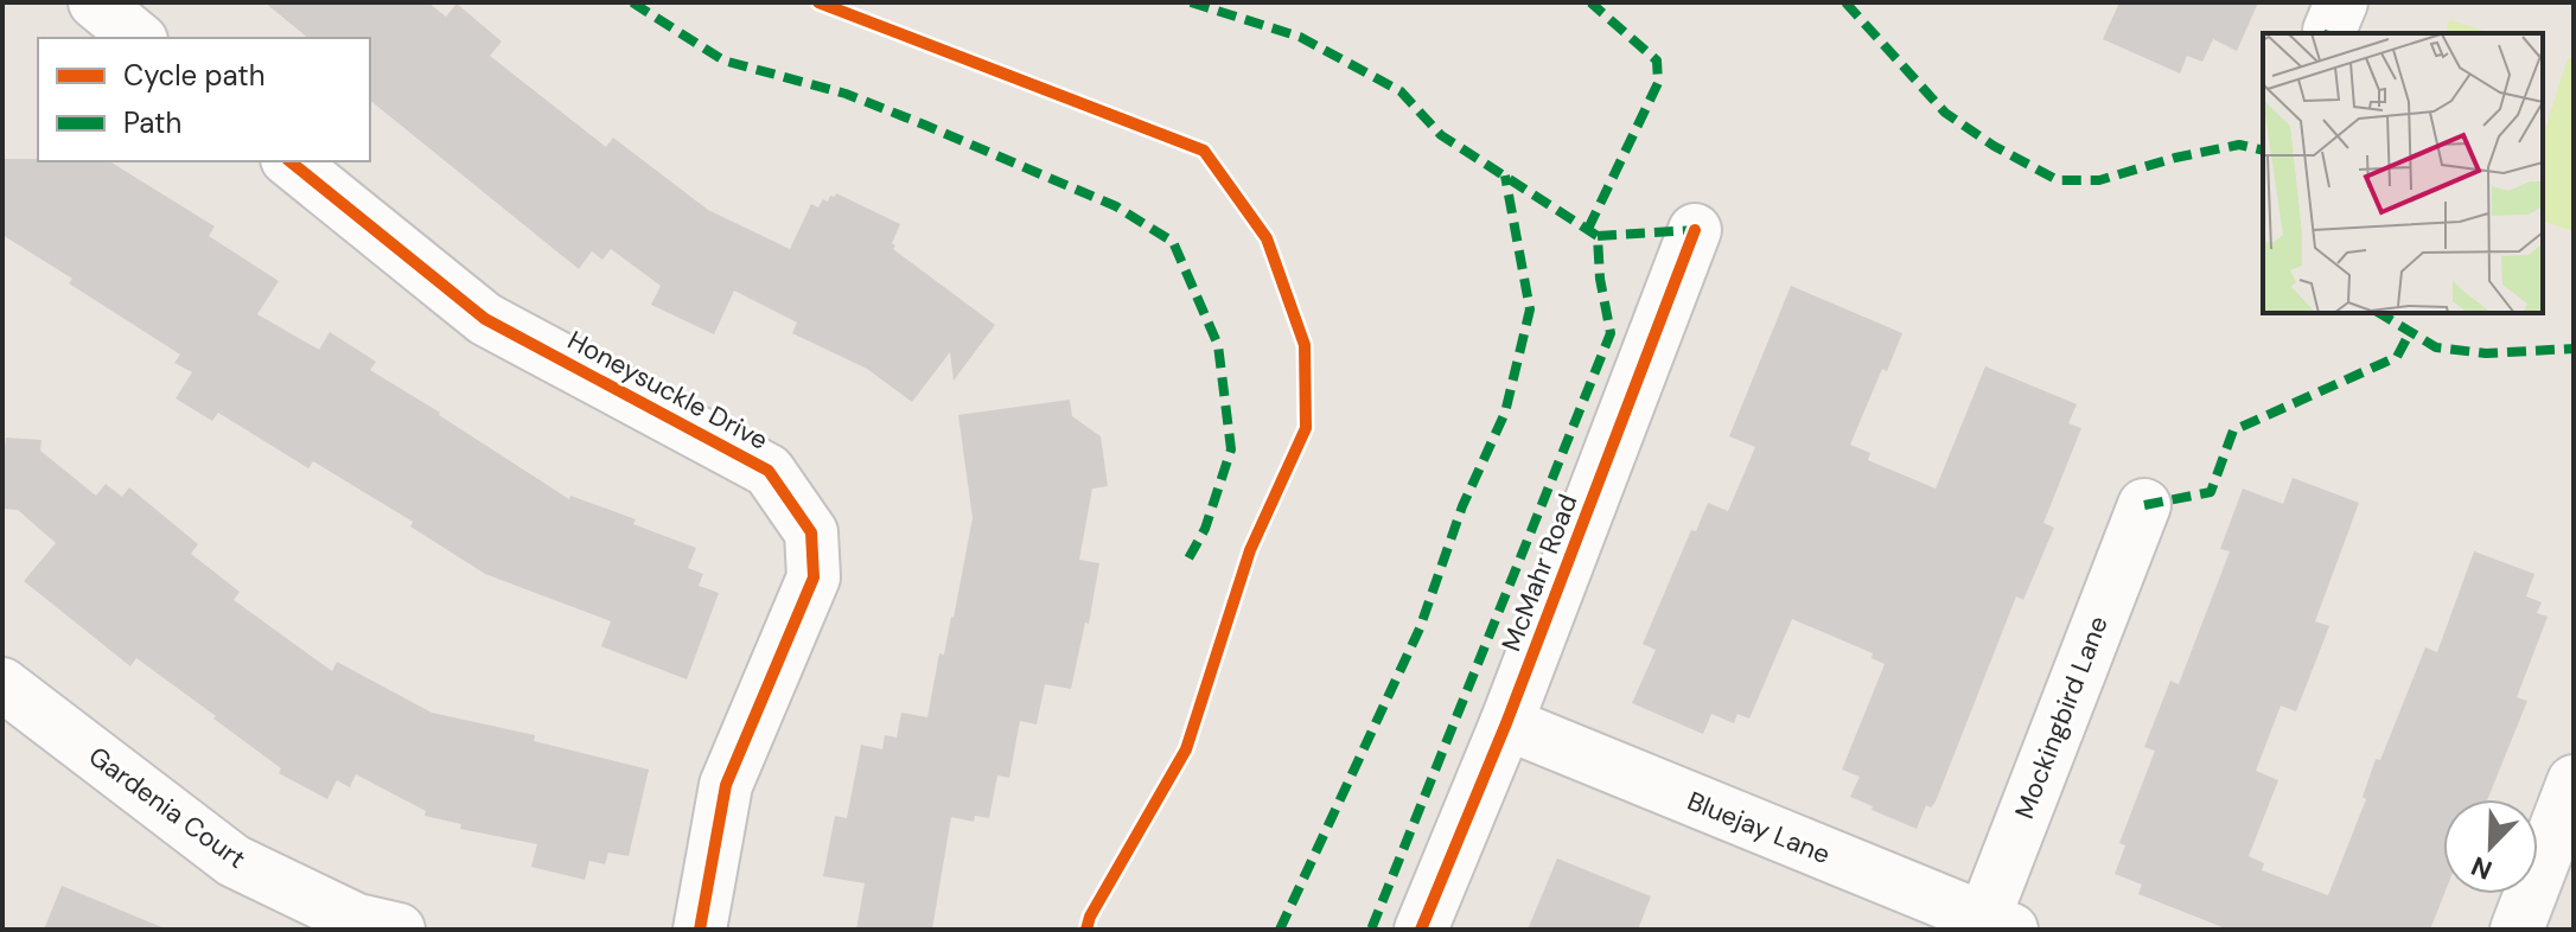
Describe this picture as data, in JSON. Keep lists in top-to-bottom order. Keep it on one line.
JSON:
{"streets":{"street":["Honeysuckle Drive","McMahr Road","Mockingbird Lane","Gardenia Court","Bluejay Lane"]},"crossings":[["McMahr Road","Bluejay Lane"],["Mockingbird Lane","Bluejay Lane"]],"legend":["Cycle path","Path"],"north":"bottom left"}
